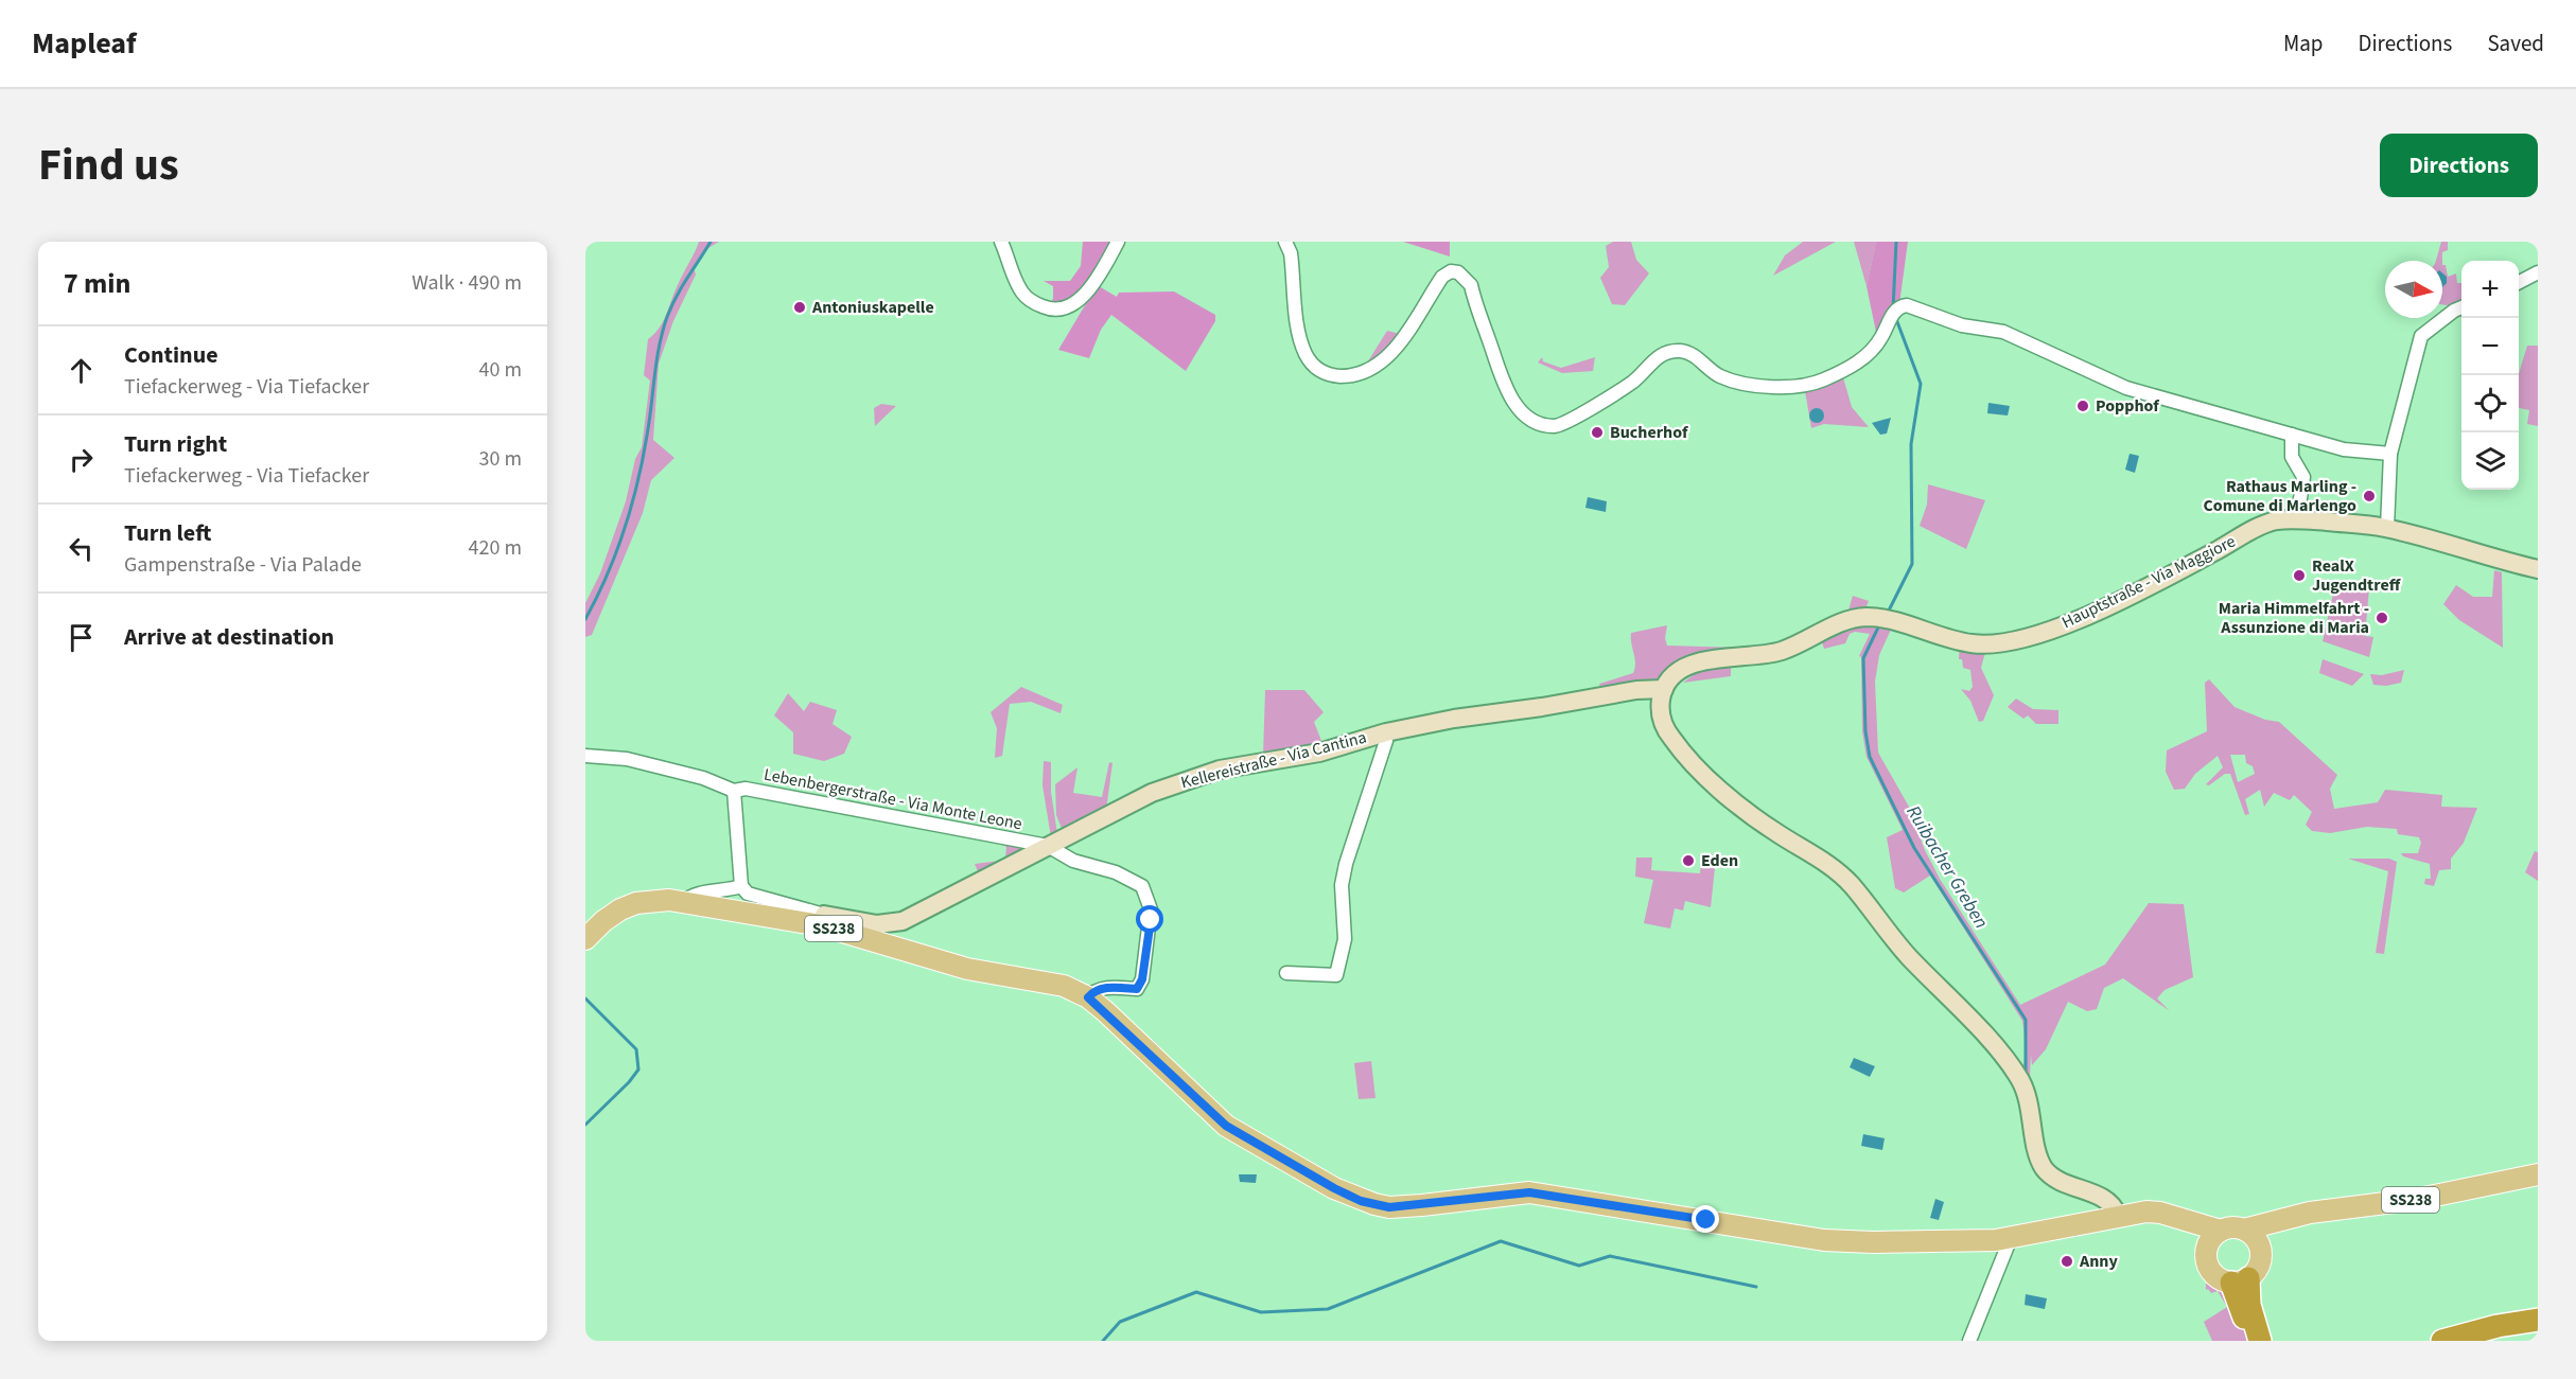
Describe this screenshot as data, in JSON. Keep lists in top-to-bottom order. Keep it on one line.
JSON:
{"streets":{"main road":["SS238"],"street":["Hauptstraße - Via Maggiore","Kellereistraße - Via Cantina","Lebenbergerstraße - Via Monte Leone"]},"crossings":[["Hauptstraße - Via Maggiore","Kellereistraße - Via Cantina"],["Kellereistraße - Via Cantina","Lebenbergerstraße - Via Monte Leone"],["Kellereistraße - Via Cantina","SS238"],["Lebenbergerstraße - Via Monte Leone","SS238"]],"water":["Ruibacher Greben"],"places":["Antoniuskapelle","Popphof","Bucherhof","Rathaus Marling - Comune di Marlengo","RealX Jugendtreff","Maria Himmelfahrt - Assunzione di Maria","Eden","Anny"],"north":"right","page":{"header":"Mapleaf","nav":["Map","Directions","Saved"],"title":"Find us","buttons":"Directions","heading":["7 min","Walk · 490 m"],"map_buttons":["+","−"],"list":[["Continue","Tiefackerweg - Via Tiefacker","40 m"],["Turn right","Tiefackerweg - Via Tiefacker","30 m"],["Turn left","Gampenstraße - Via Palade","420 m"],"Arrive at destination"]}}
